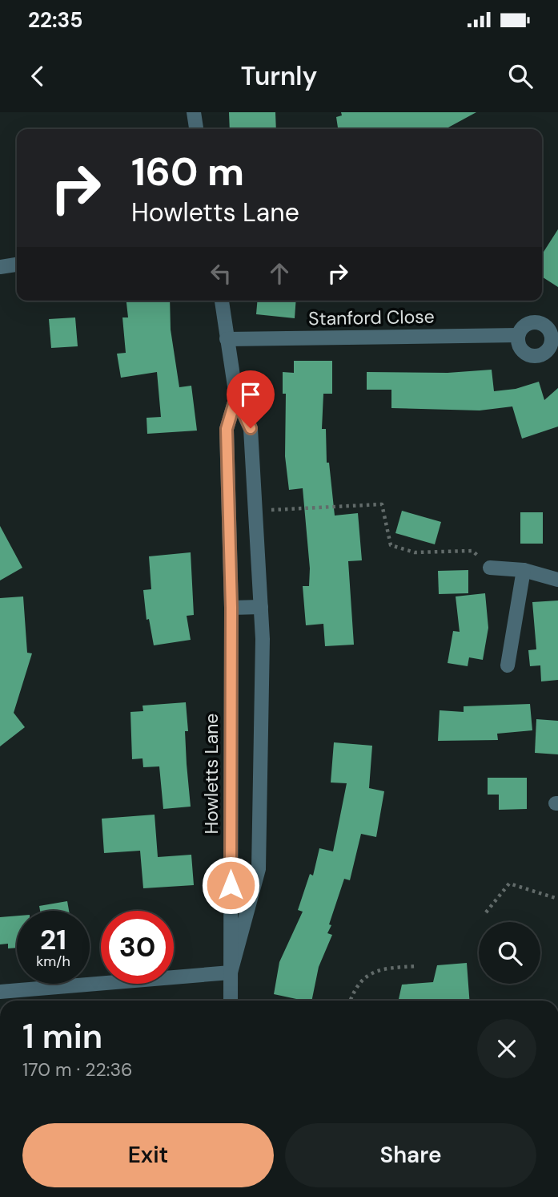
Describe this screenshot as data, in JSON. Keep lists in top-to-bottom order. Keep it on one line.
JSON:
{"streets":{"street":["Stanford Close","Howletts Lane"]},"crossings":[["Stanford Close","Howletts Lane"]],"page":{"status":"22:35","header":"Turnly","turn":["160 m","Howletts Lane"],"speed":"21 km/h","limit":"30","heading":["1 min","170 m · 22:36"],"buttons":["Exit","Share"]}}
